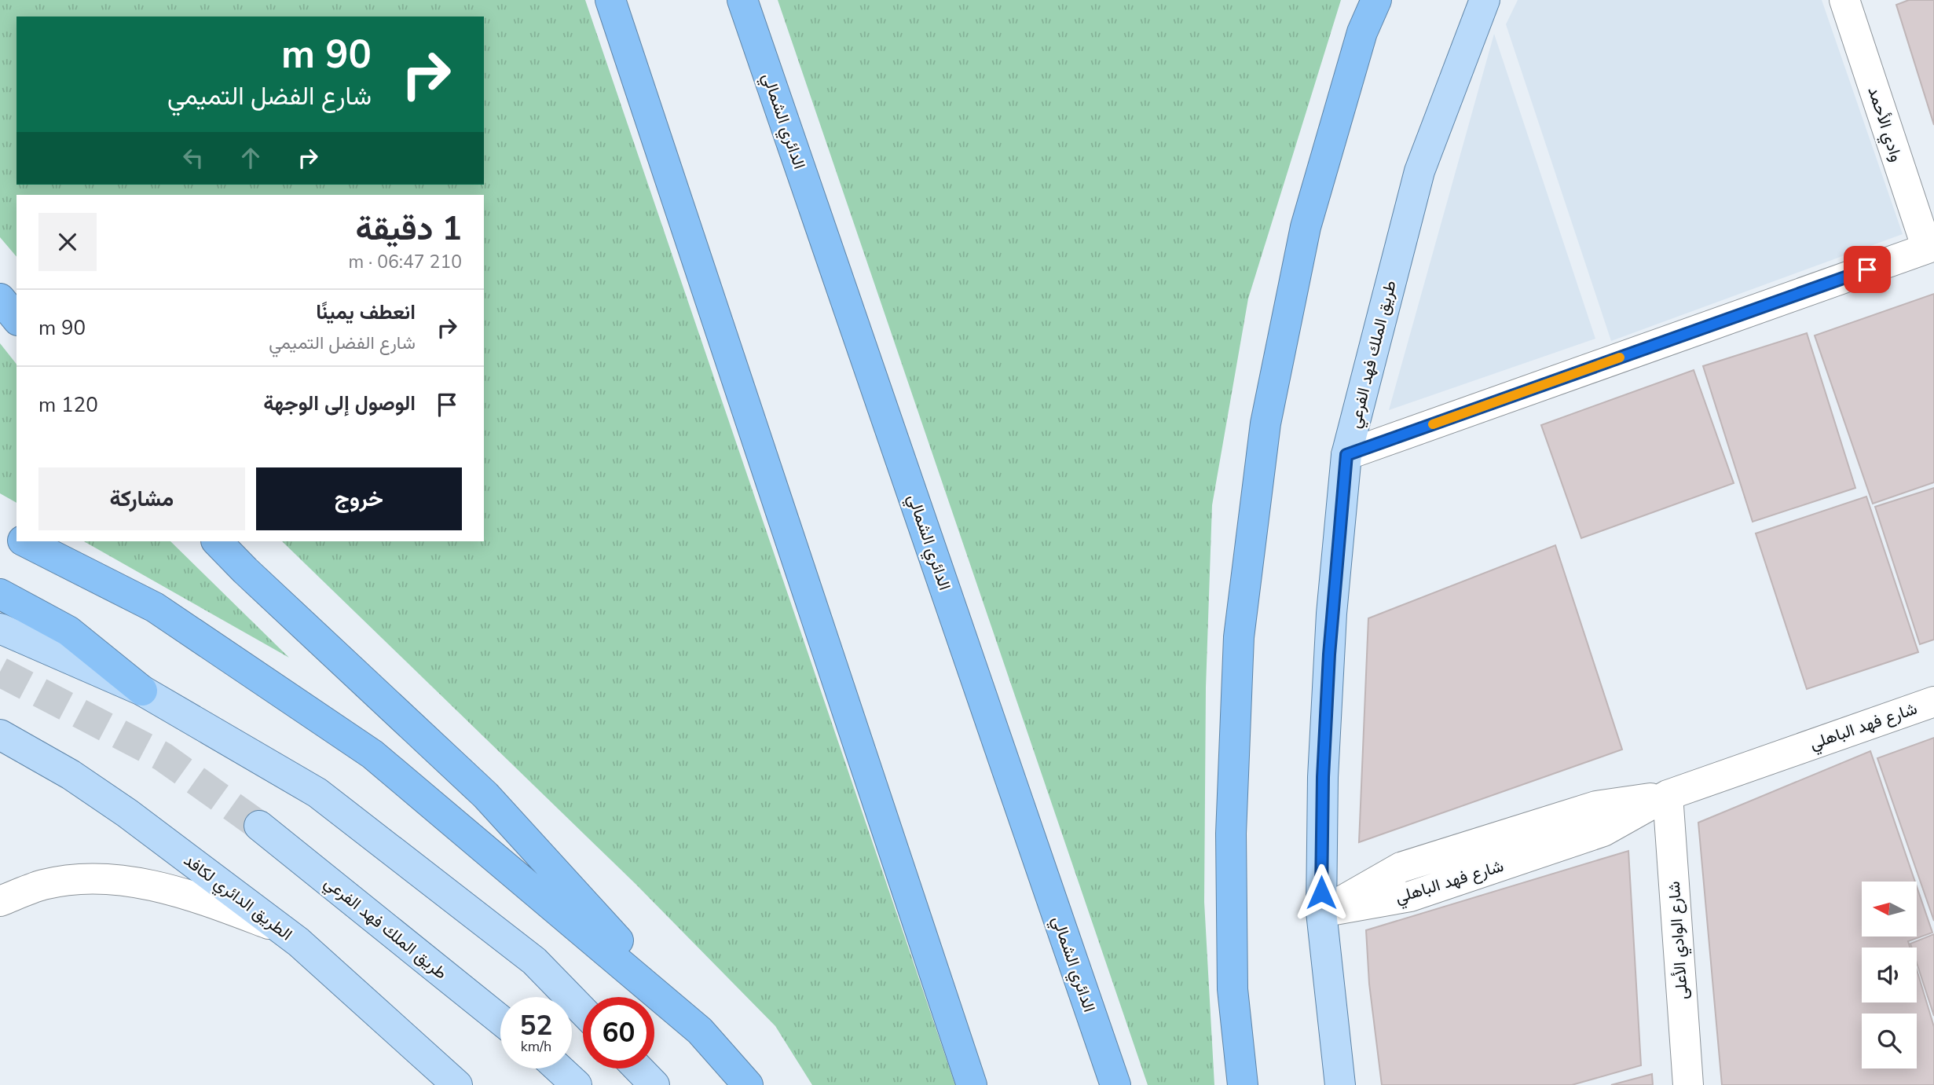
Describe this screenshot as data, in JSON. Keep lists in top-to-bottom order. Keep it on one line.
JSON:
{"streets":{"highway":["الدائري الشمالي"],"main road":["طريق الملك فهد الفرعي","الطريق الدائري لكافد"],"street":["وادي الأحمد","شارع فهد الباهلي","شارع الوادي الأعلى"]},"crossings":[["طريق الملك فهد الفرعي","شارع فهد الباهلي"],["شارع فهد الباهلي","شارع الوادي الأعلى"]],"north":"left","page":{"turn":["90 m","شارع الفضل التميمي"],"heading":["1 دقيقة","210 m · 06:47"],"list":[{"name":"انعطف يمينًا","note":"شارع الفضل التميمي","value":"90 m"},{"name":"الوصول إلى الوجهة","value":"120 m"}],"buttons":["خروج","مشاركة"],"speed":"52 km/h","limit":"60"}}
